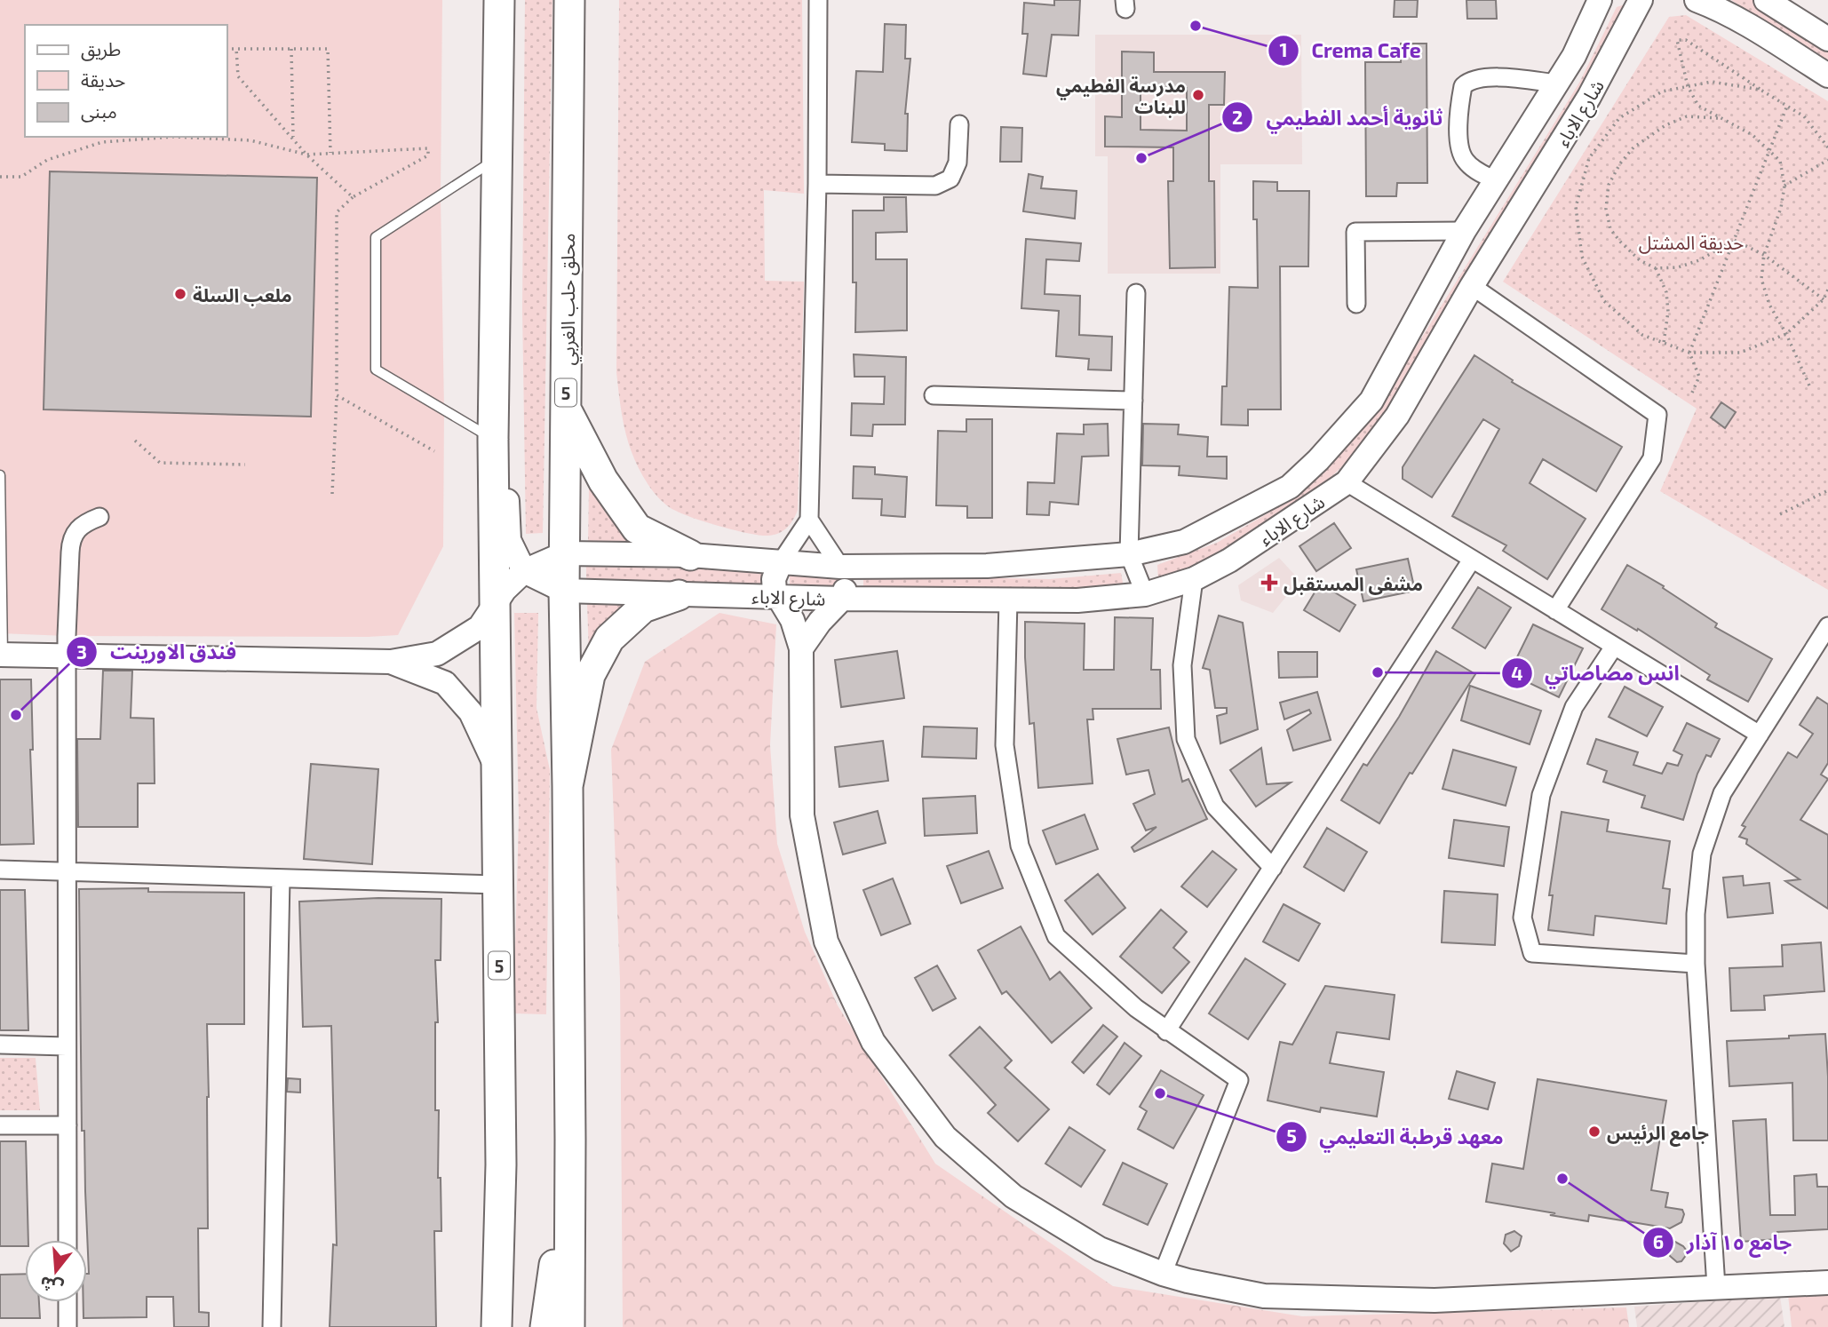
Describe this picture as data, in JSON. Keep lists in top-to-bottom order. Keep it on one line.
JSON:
{"streets":{"highway":["محلق حلب الغربي","5"],"main road":["شارع الاباء"]},"crossings":[["شارع الاباء","محلق حلب الغربي"],["محلق حلب الغربي","5"]],"parks":["حديقة المشتل"],"places":{"other":["Crema Cafe","مدرسة الفطيمي للبنات","ثانوية أحمد الفطيمي","ملعب السلة","انس مصاصاتي","فندق الاورينت","معهد قرطبة التعليمي","جامع الرئيس","جامع ١٥ آذار"],"health":["مشفى المستقبل"]},"legend":["طريق","حديقة","مبنى"],"north":"bottom"}
